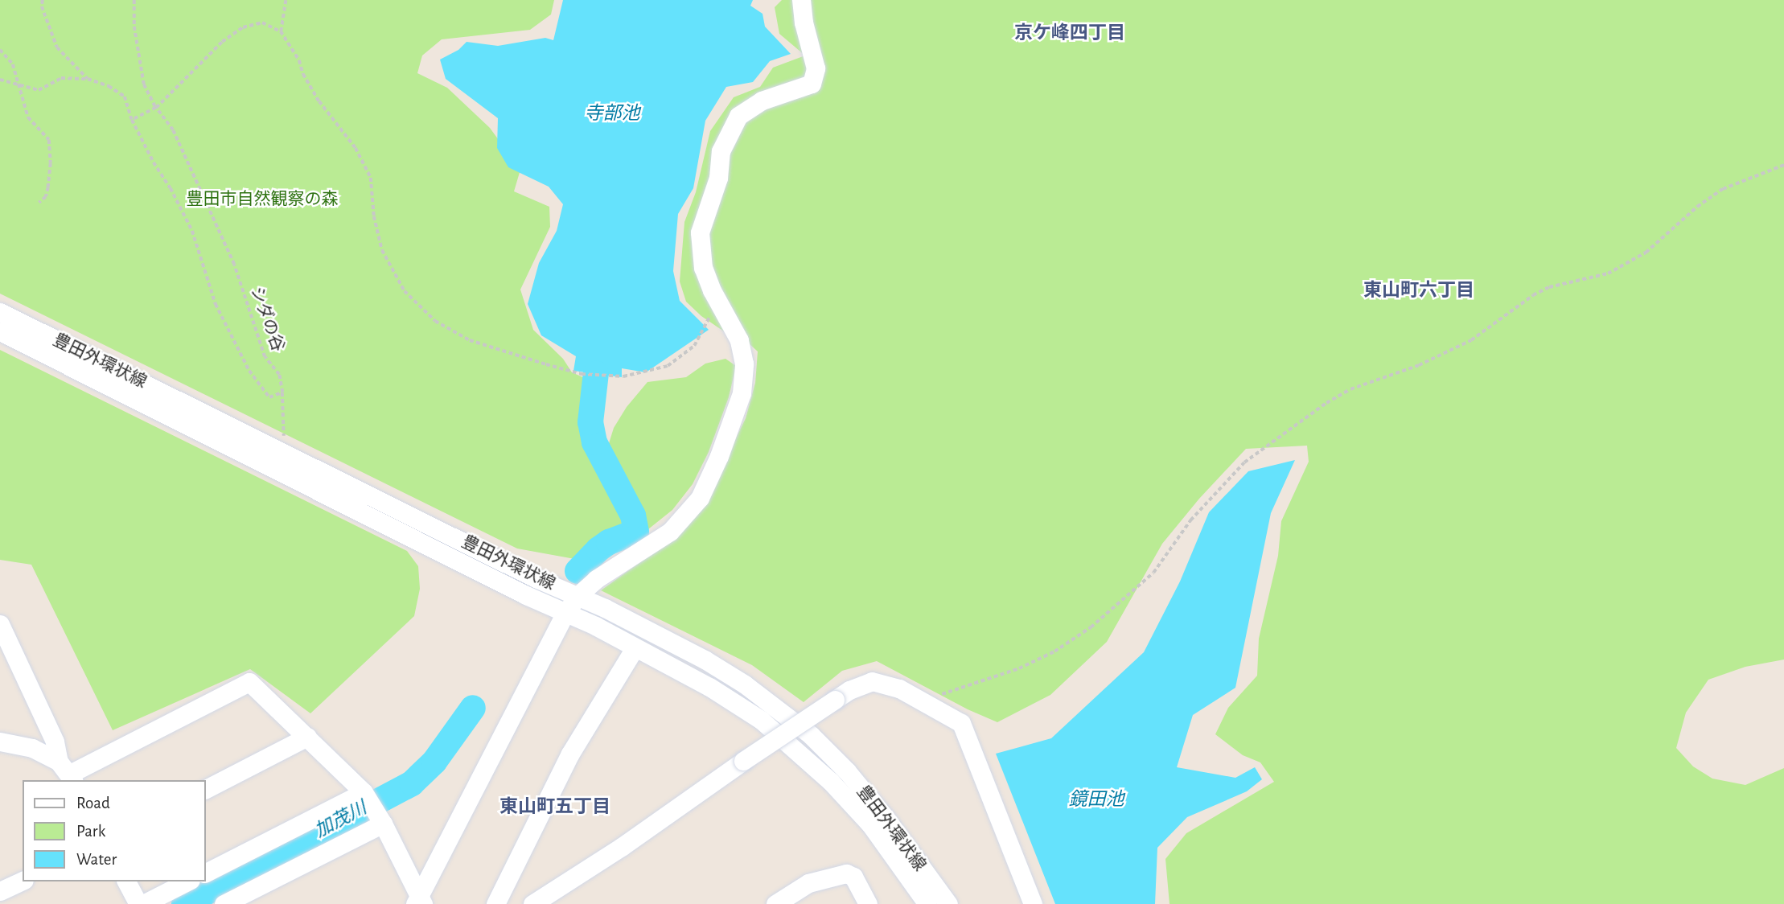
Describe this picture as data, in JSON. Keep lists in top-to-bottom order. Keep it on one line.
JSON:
{"streets":{"street":["豊田外環状線"],"path":["シダの谷"]},"districts":["京ケ峰四丁目","東山町六丁目","東山町五丁目"],"water":["寺部池","鏡田池","加茂川"],"parks":["豊田市自然観察の森"],"legend":["Road","Park","Water"]}
